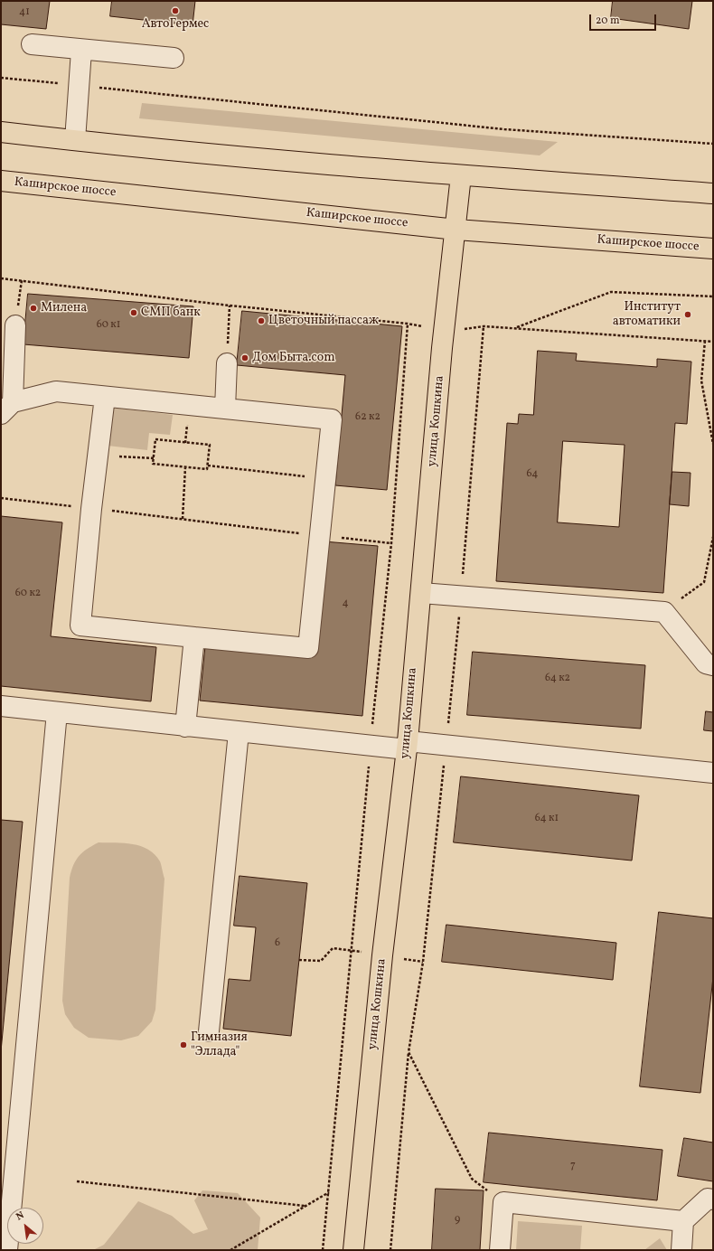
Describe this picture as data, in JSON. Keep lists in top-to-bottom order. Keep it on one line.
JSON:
{"streets":{"main road":["Каширское шоссе","улица Кошкина"]},"crossings":[["Каширское шоссе","улица Кошкина"]],"places":["АвтоГермес","Милена","СМП банк","Институт автоматики","Цветочный пассаж","Дом Быта.com","Гимназия \"Эллада\""],"house_numbers":["41","60 к1","62 к2","64","60 к2","4","64 к2","64 к1","6","7","9"],"scale_bar":"20 m","north":"top left"}
